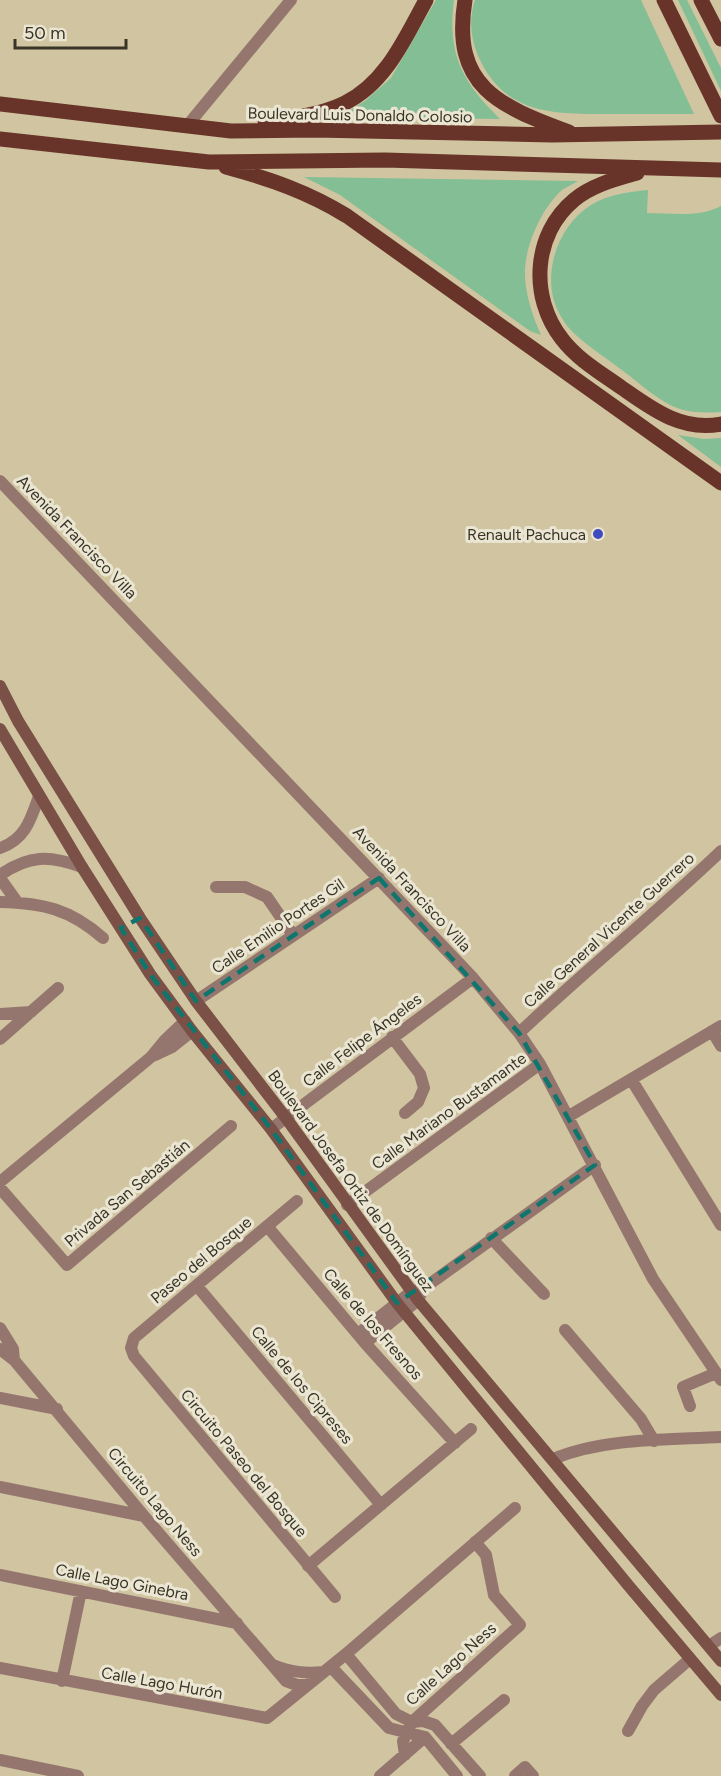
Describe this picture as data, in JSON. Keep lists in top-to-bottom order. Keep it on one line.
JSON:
{"streets":{"main road":["Boulevard Luis Donaldo Colosio"],"street":["Avenida Francisco Villa","Calle Emilio Portes Gil","Calle General Vicente Guerrero","Calle Felipe Ángeles","Calle Mariano Bustamante","Boulevard Josefa Ortiz de Domínguez","Privada San Sebastián","Paseo del Bosque","Calle de los Fresnos","Calle de los Cipreses","Circuito Paseo del Bosque","Circuito Lago Ness","Calle Lago Ginebra","Calle Lago Ness","Calle Lago Hurón"]},"crossings":[["Avenida Francisco Villa","Calle Emilio Portes Gil"],["Avenida Francisco Villa","Calle General Vicente Guerrero"],["Avenida Francisco Villa","Calle Felipe Ángeles"],["Avenida Francisco Villa","Calle Mariano Bustamante"],["Calle Emilio Portes Gil","Boulevard Josefa Ortiz de Domínguez"],["Calle Felipe Ángeles","Boulevard Josefa Ortiz de Domínguez"],["Calle Mariano Bustamante","Boulevard Josefa Ortiz de Domínguez"],["Paseo del Bosque","Calle de los Fresnos"],["Paseo del Bosque","Calle de los Cipreses"],["Paseo del Bosque","Circuito Paseo del Bosque"],["Circuito Lago Ness","Calle Lago Ginebra"],["Circuito Lago Ness","Calle Lago Hurón"]],"places":["Renault Pachuca"],"scale_bar":"50 m"}
